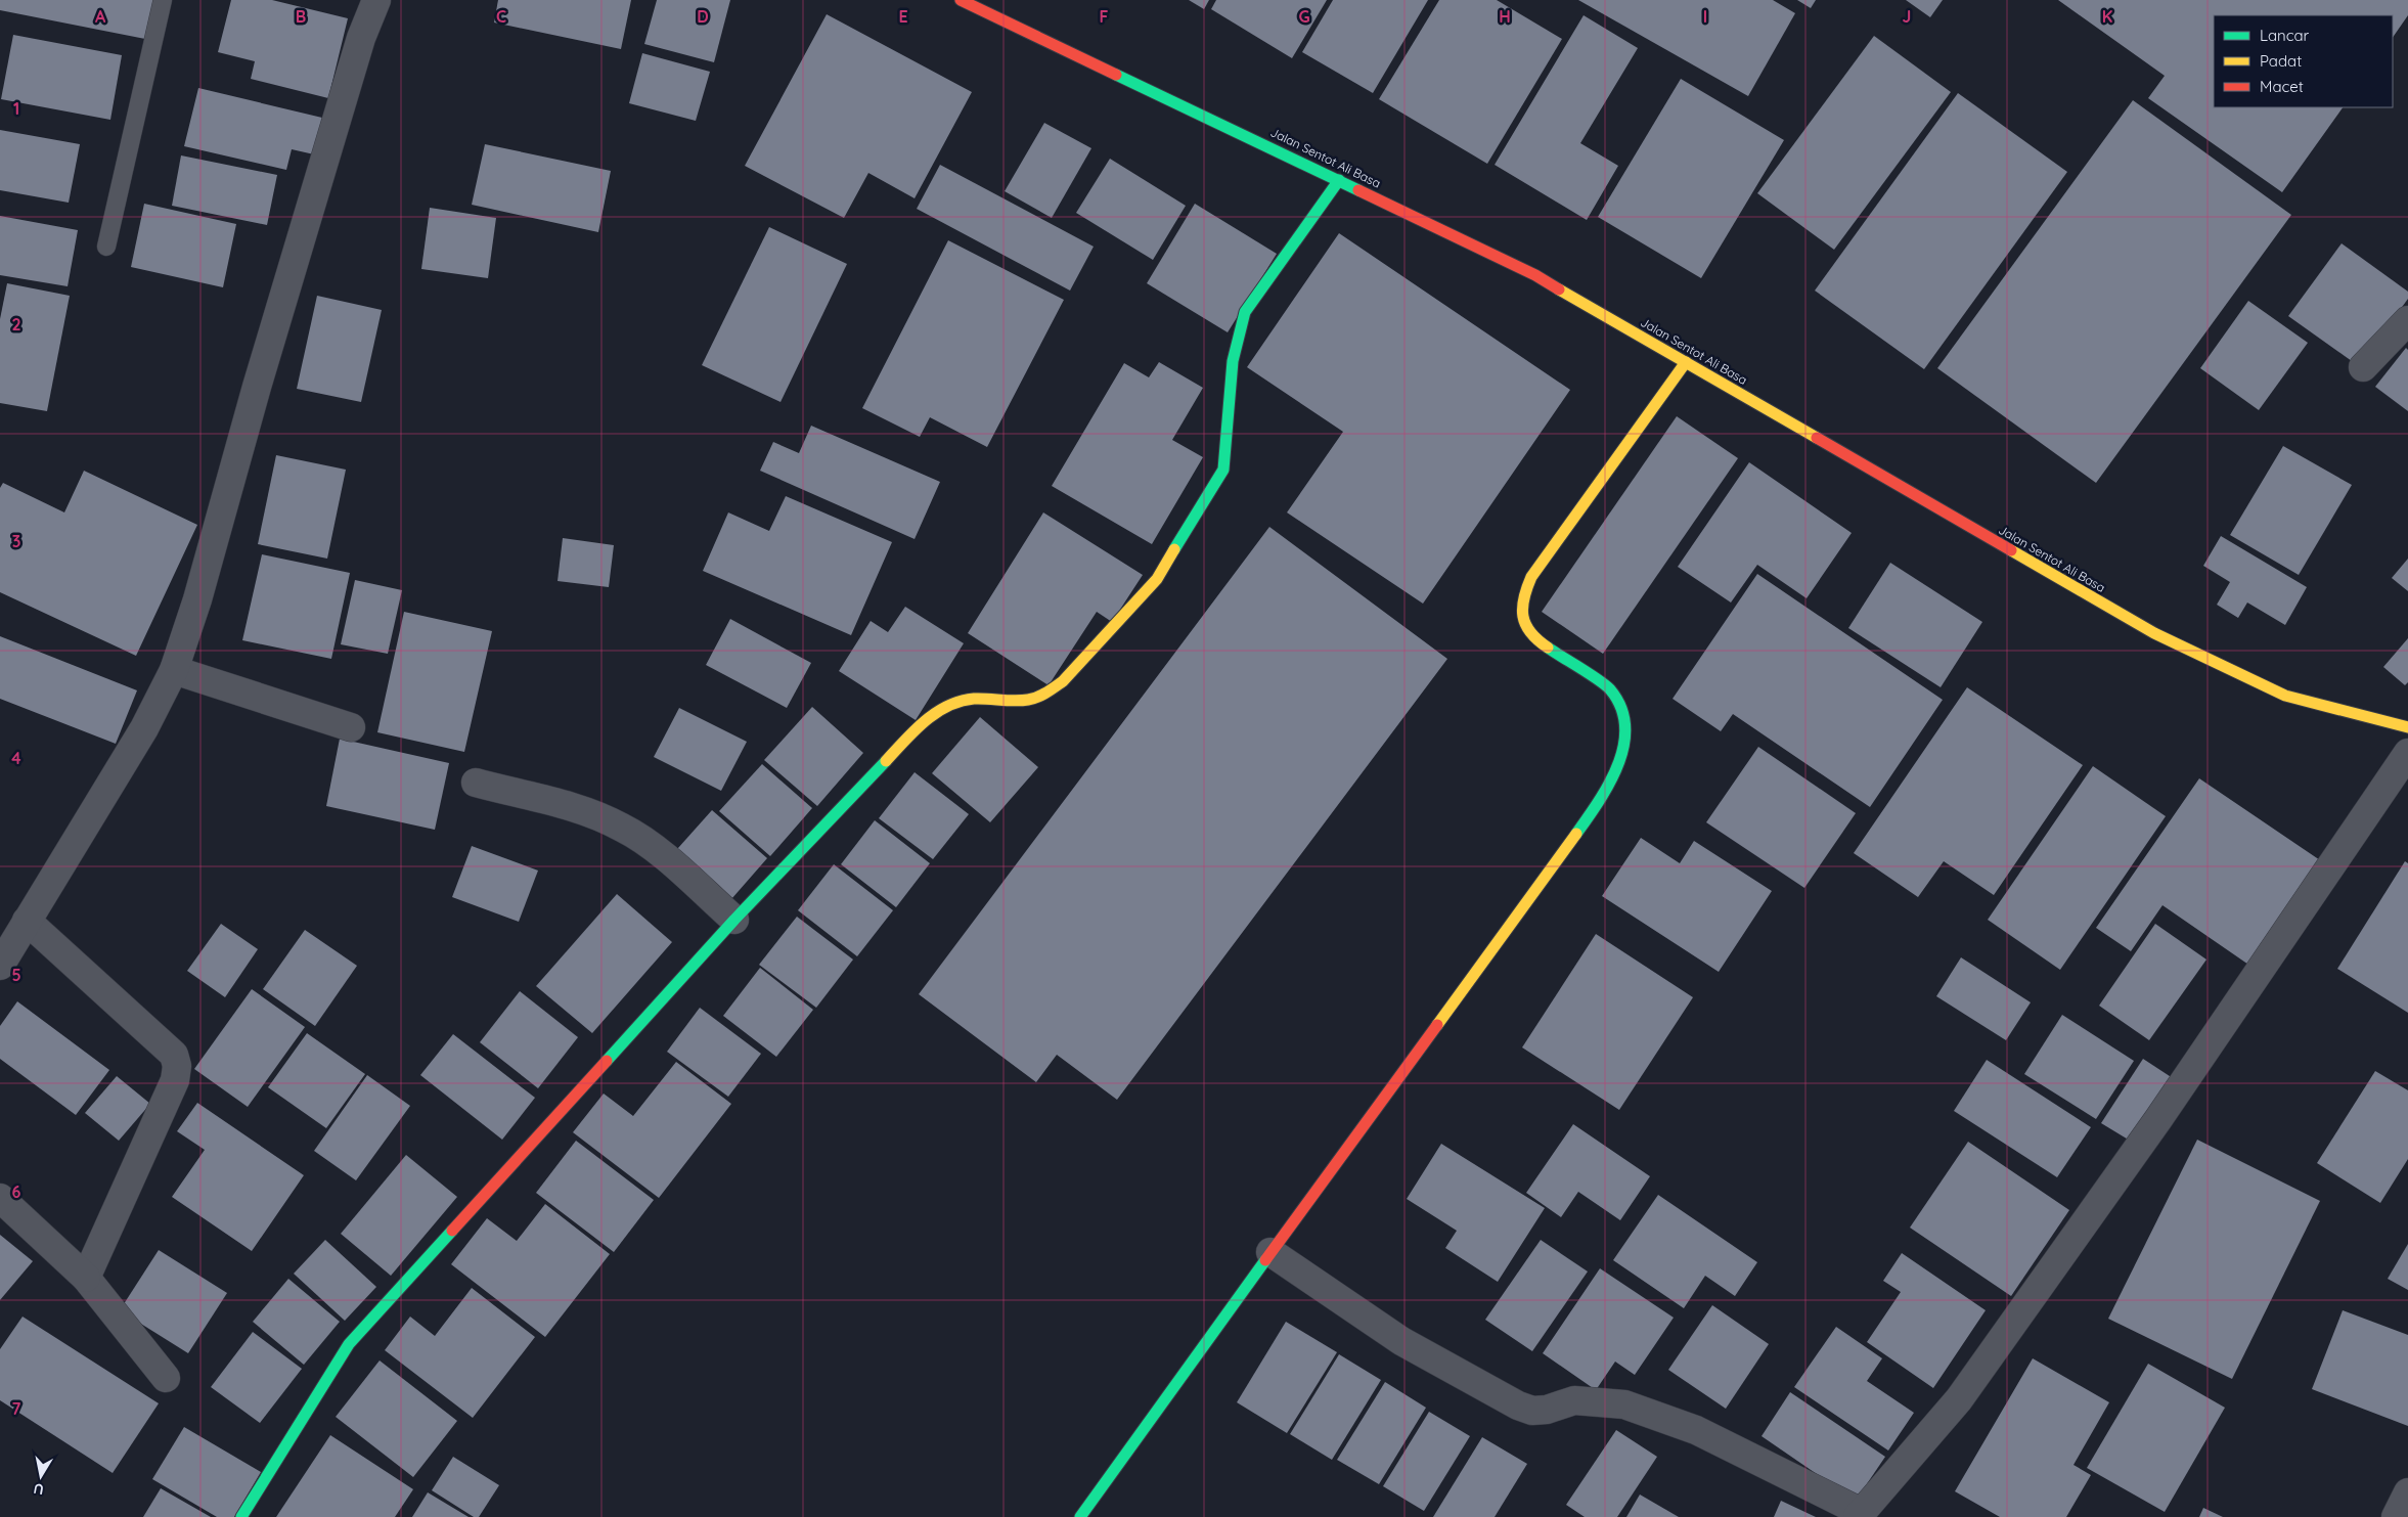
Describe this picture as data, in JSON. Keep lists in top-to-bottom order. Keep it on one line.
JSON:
{"streets":{"street":["Jalan Sentot Ali Basa"]},"legend":["Lancar","Padat","Macet"],"north":"bottom","grid":{"columns":["A","B","C","D","E","F","G","H","I","J","K"],"rows":["1","2","3","4","5","6","7"]}}
